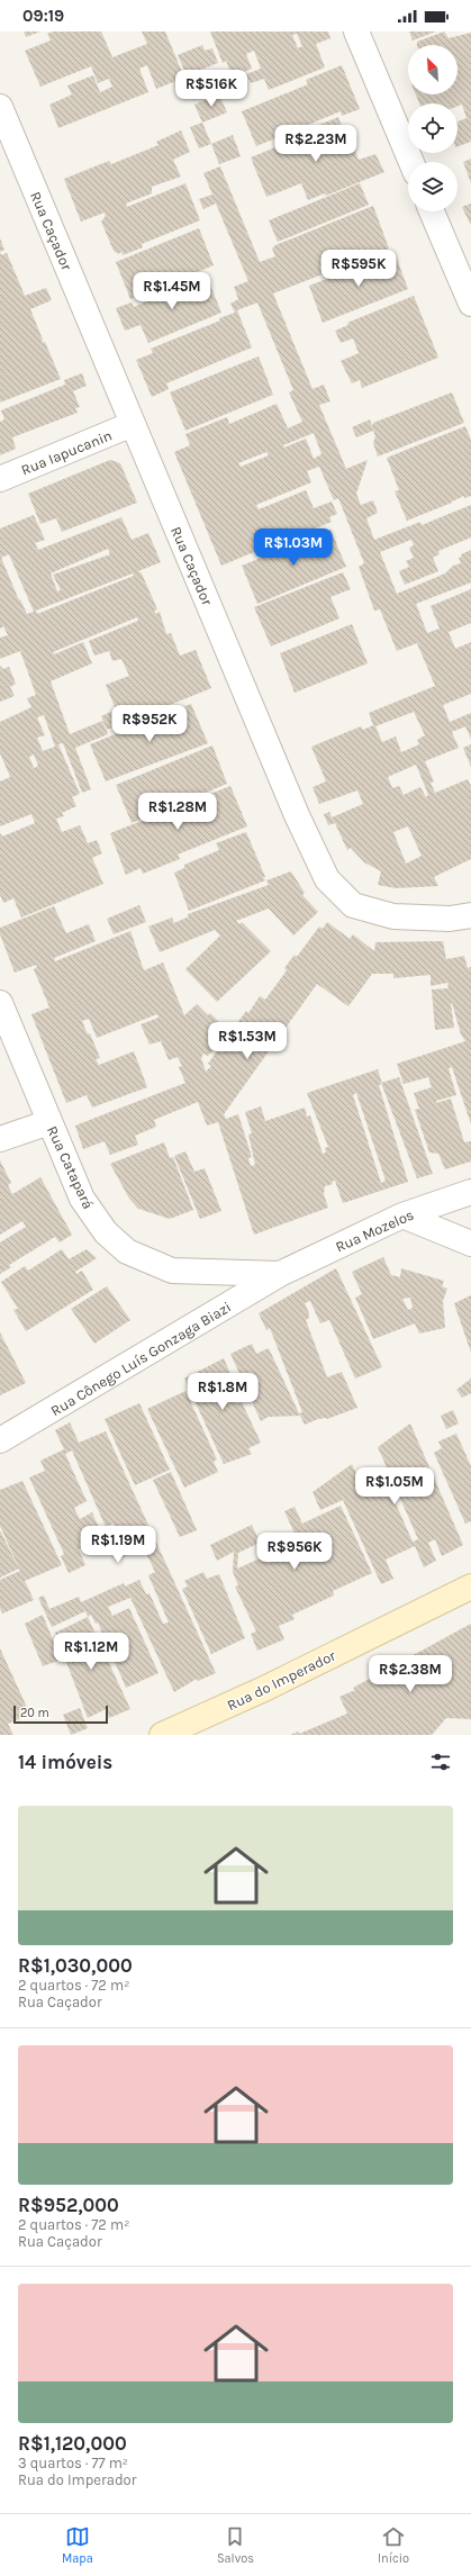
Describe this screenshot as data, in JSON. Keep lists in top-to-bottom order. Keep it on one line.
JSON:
{"streets":{"street":["Rua Caçador","Rua Iapucanin","Rua Catapará","Rua Mozelos","Rua Cônego Luís Gonzaga Biazi","Rua do Imperador"]},"crossings":[["Rua Caçador","Rua Iapucanin"],["Rua Catapará","Rua Mozelos"],["Rua Catapará","Rua Cônego Luís Gonzaga Biazi"],["Rua Mozelos","Rua Cônego Luís Gonzaga Biazi"]],"scale_bar":"20 m","north":"top left","page":{"status":"09:19","price":["R$516K","R$2.23M","R$595K","R$1.45M","R$1.03M","R$952K","R$1.28M","R$1.53M","R$1.8M","R$1.05M","R$1.19M","R$956K","R$1.12M","R$2.38M"],"scale":"20 m","heading":"14 imóveis","list":[{"name":"R$1,030,000","note":"2 quartos · 72 m² · Rua Caçador"},{"name":"R$952,000","note":"2 quartos · 72 m² · Rua Caçador"},{"name":"R$1,120,000","note":"3 quartos · 77 m² · Rua do Imperador"}],"tabs":["Mapa","Salvos","Início"]}}
